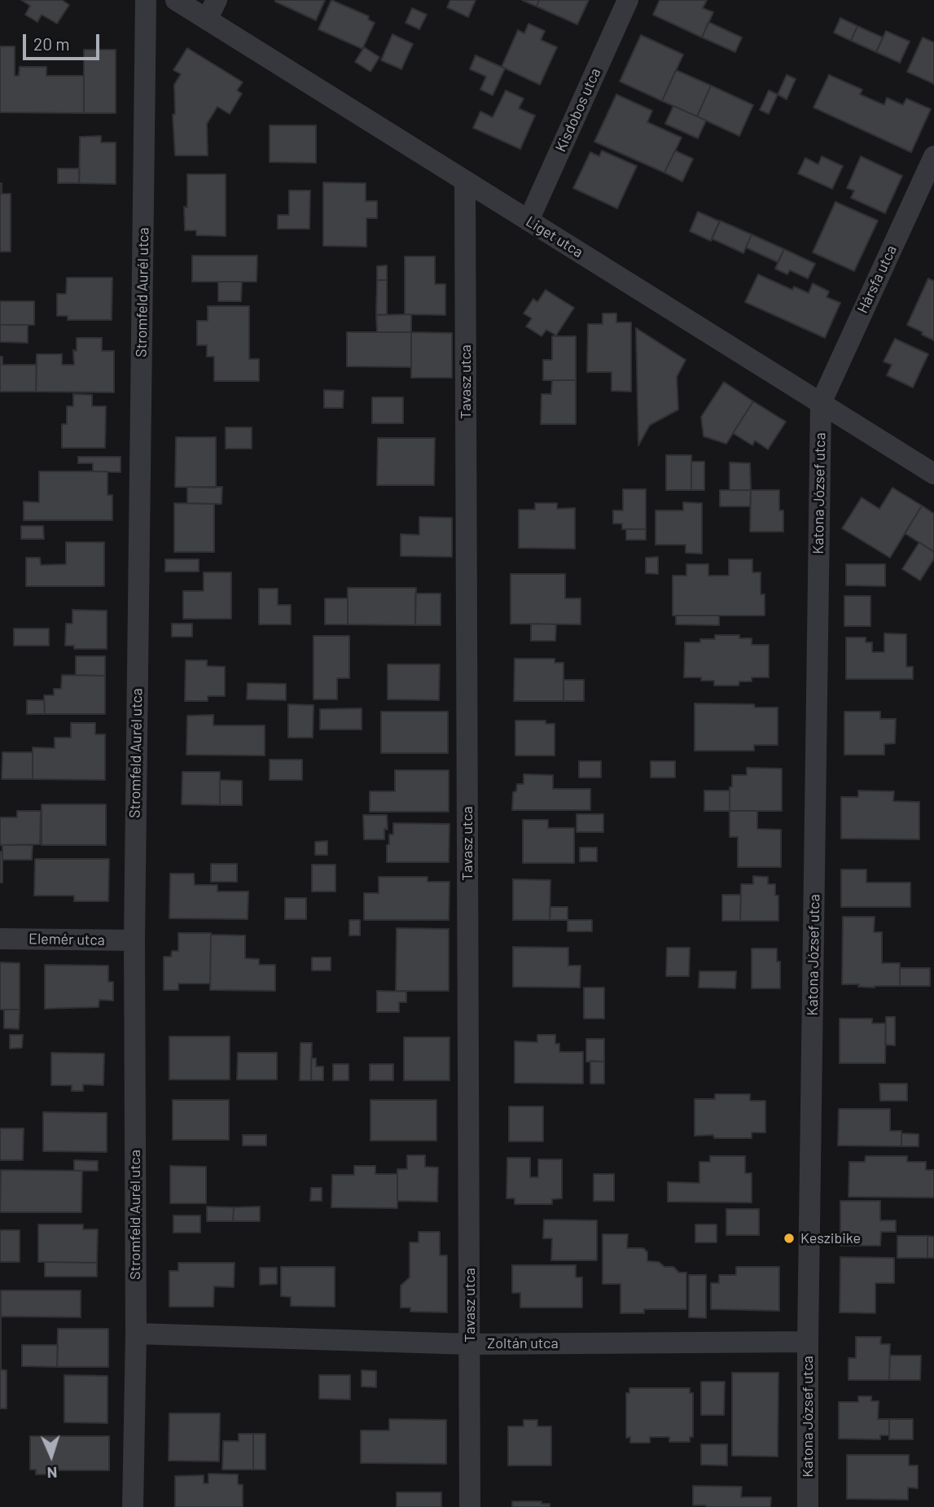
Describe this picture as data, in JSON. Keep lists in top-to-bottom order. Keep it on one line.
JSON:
{"streets":{"street":["Kisdobos utca","Liget utca","Hársfa utca","Stromfeld Aurél utca","Tavasz utca","Katona József utca","Elemér utca","Zoltán utca"]},"crossings":[["Kisdobos utca","Liget utca"],["Liget utca","Hársfa utca"],["Liget utca","Tavasz utca"],["Liget utca","Katona József utca"],["Hársfa utca","Katona József utca"],["Stromfeld Aurél utca","Elemér utca"],["Stromfeld Aurél utca","Zoltán utca"],["Tavasz utca","Zoltán utca"],["Katona József utca","Zoltán utca"]],"places":["Keszibike"],"scale_bar":"20 m","north":"bottom"}
